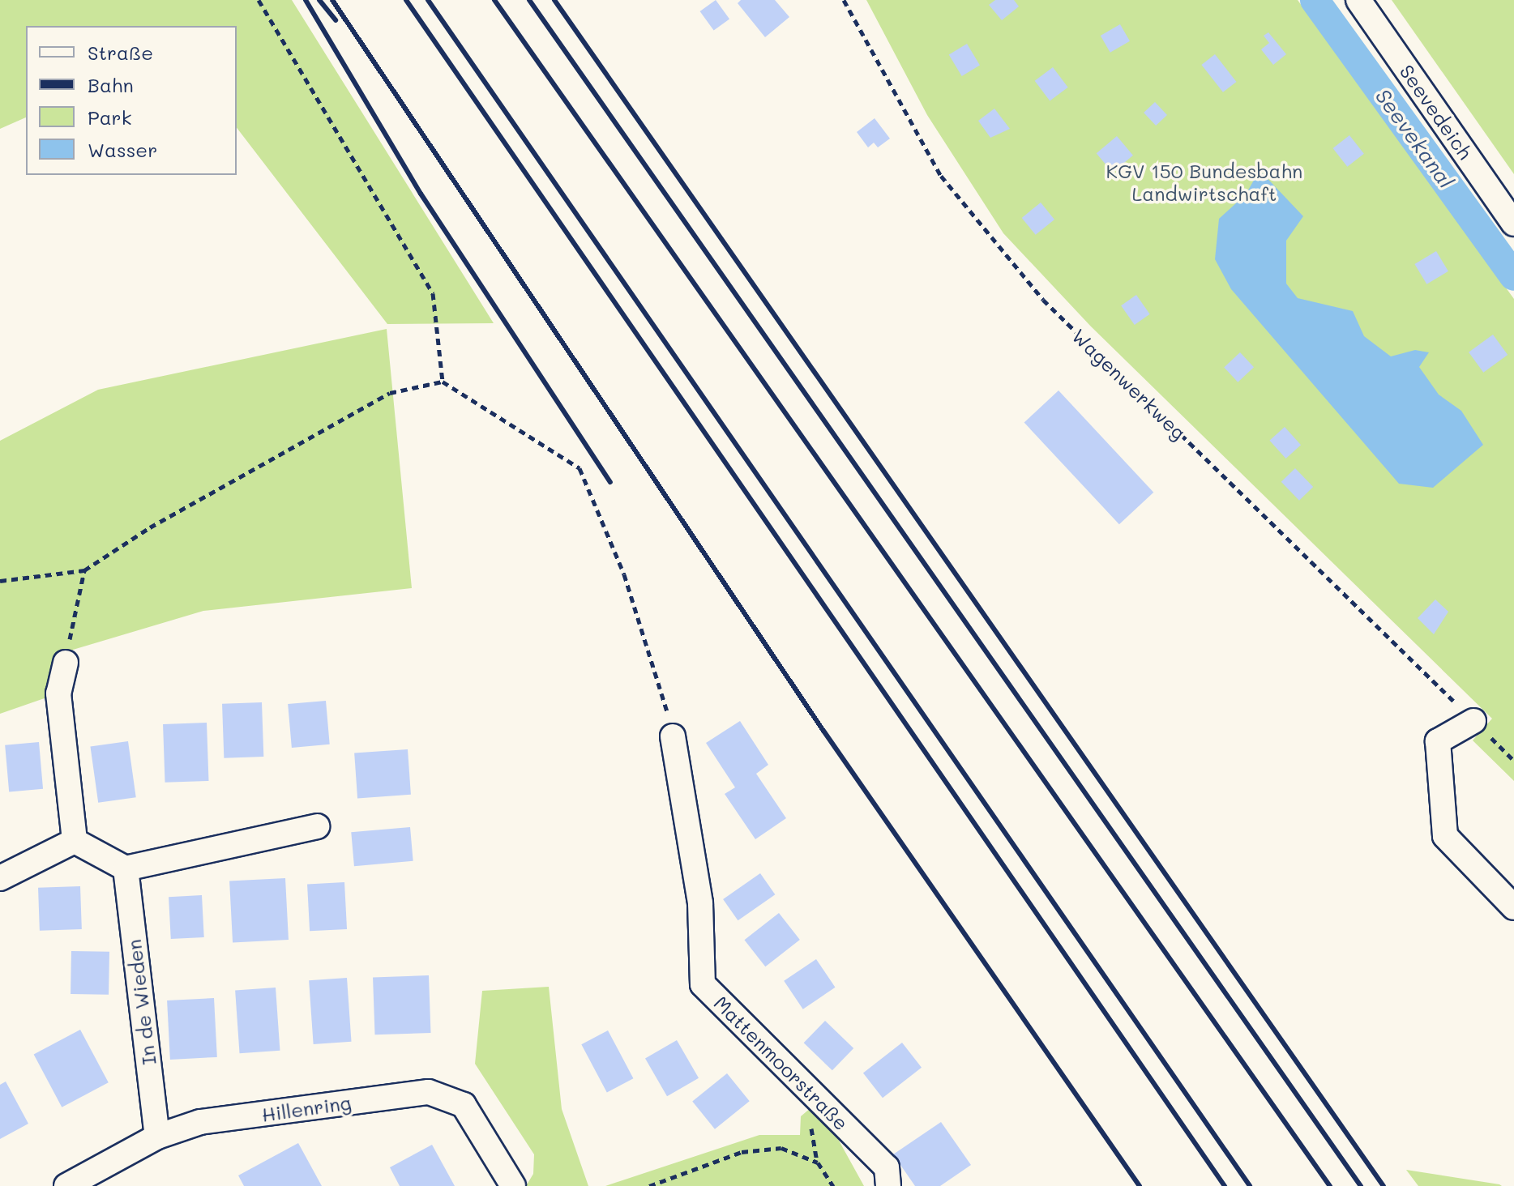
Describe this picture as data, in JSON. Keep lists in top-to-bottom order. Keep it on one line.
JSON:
{"streets":{"street":["Seevedeich","In de Wieden","Mattenmoorstraße","Hillenring"],"path":["Wagenwerkweg"]},"crossings":[["In de Wieden","Hillenring"]],"water":["Seevekanal"],"parks":["KGV 150 Bundesbahn Landwirtschaft"],"legend":["Straße","Bahn","Park","Wasser"]}
